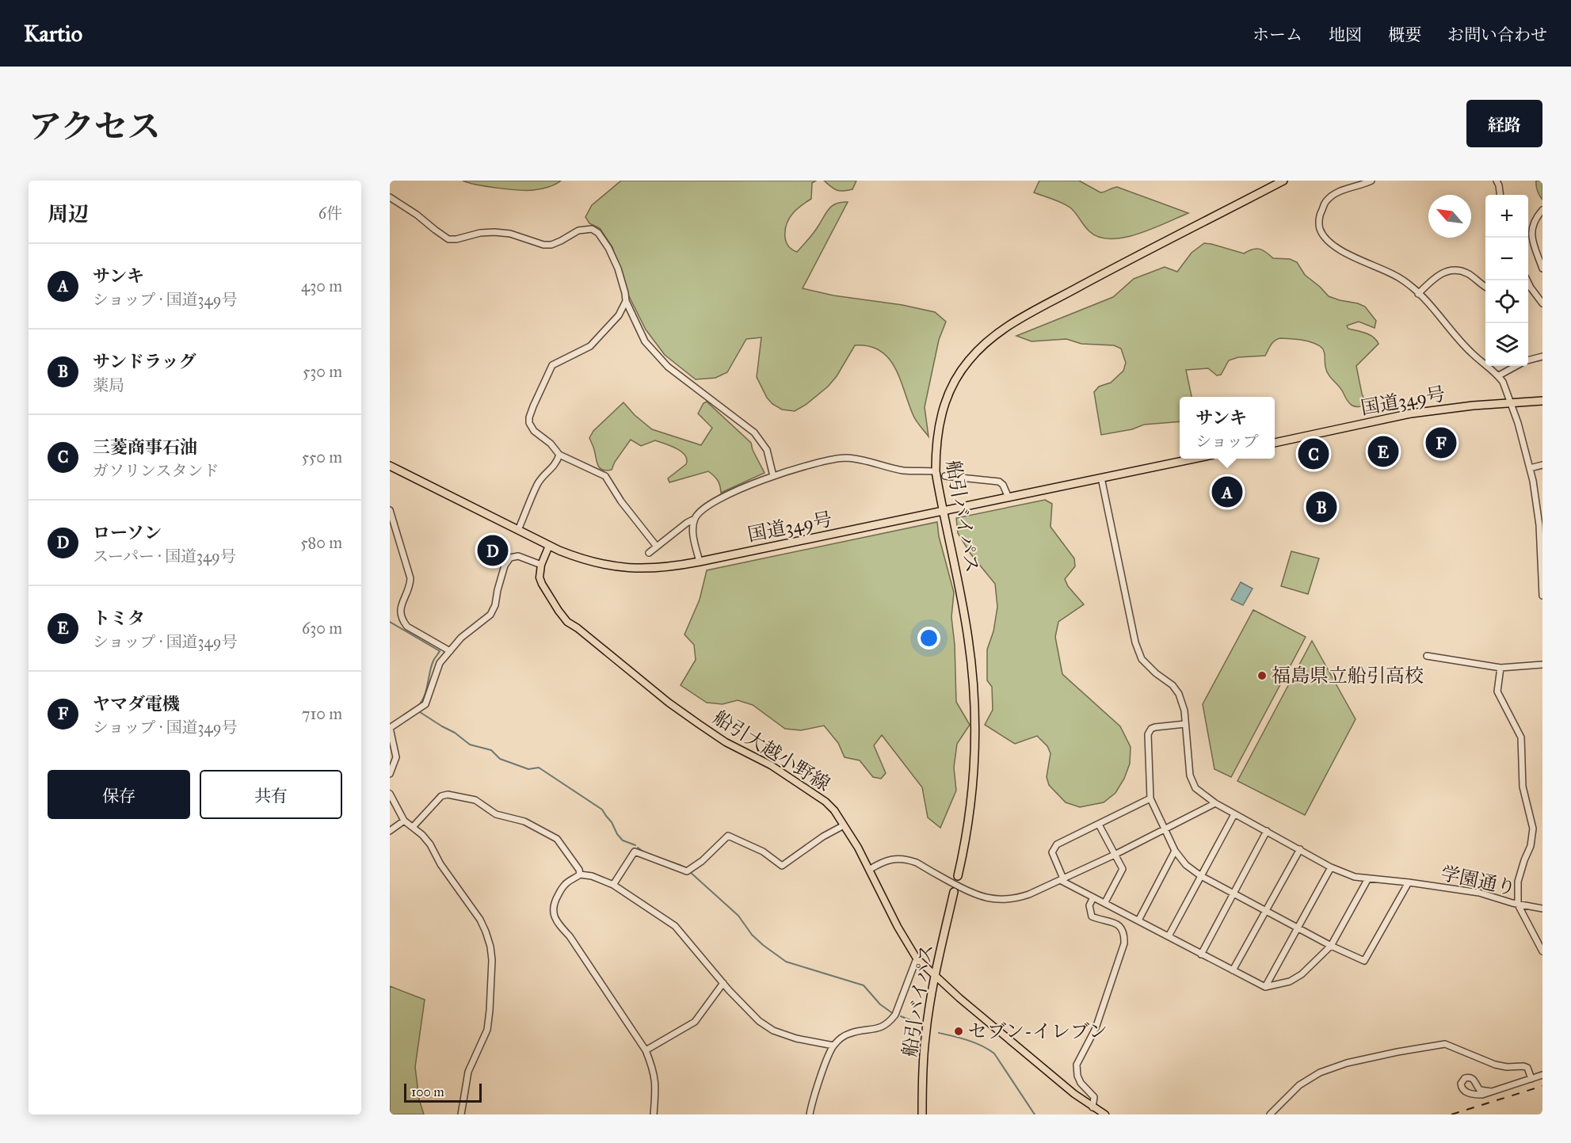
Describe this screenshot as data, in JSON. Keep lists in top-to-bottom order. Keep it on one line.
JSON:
{"streets":{"highway":["国道349号","船引バイパス"],"main road":["船引大越小野線"],"street":["学園通り"]},"crossings":[["国道349号","船引バイパス"],["国道349号","学園通り"],["船引バイパス","船引大越小野線"]],"places":["福島県立船引高校","セブン-イレブン"],"scale_bar":"100 m","north":"top left","page":{"header":"Kartio","nav":["ホーム","地図","概要","お問い合わせ"],"title":"アクセス","buttons":["経路",["保存","共有"]],"heading":["周辺","6件"],"map_buttons":["+","−"],"list":[{"mark":"A","name":"サンキ","note":"ショップ · 国道349号","value":"430 m"},{"mark":"B","name":"サンドラッグ","note":"薬局","value":"530 m"},{"mark":"C","name":"三菱商事石油","note":"ガソリンスタンド","value":"550 m"},{"mark":"D","name":"ローソン","note":"スーパー · 国道349号","value":"580 m"},{"mark":"E","name":"トミタ","note":"ショップ · 国道349号","value":"630 m"},{"mark":"F","name":"ヤマダ電機","note":"ショップ · 国道349号","value":"710 m"}],"popup":["サンキ","ショップ"],"pins":["F","E","C","A","B","D"],"scale":"100 m"}}
